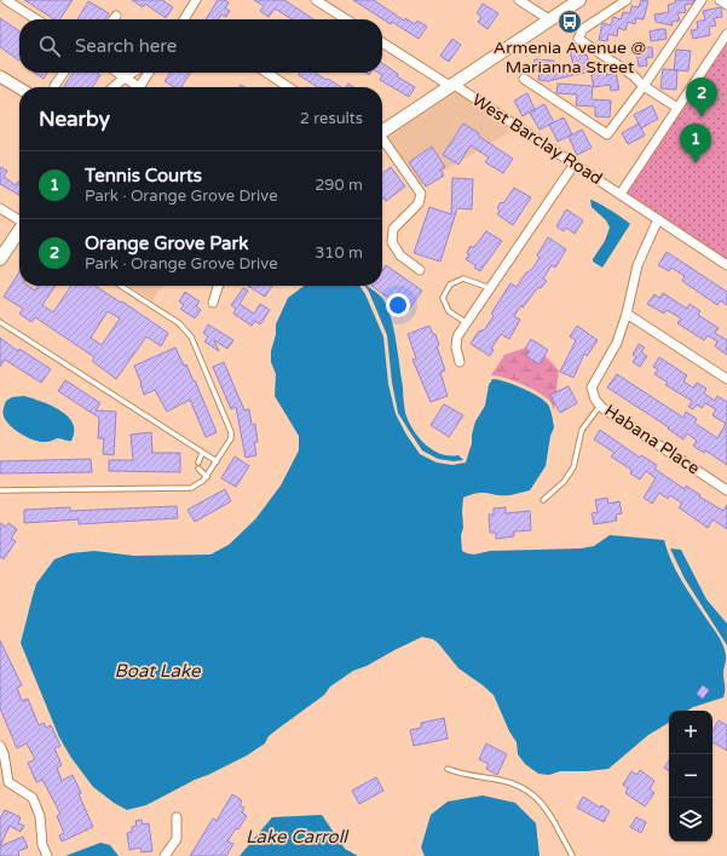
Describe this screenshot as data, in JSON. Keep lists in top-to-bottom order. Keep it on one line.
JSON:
{"streets":{"street":["West Barclay Road","Habana Place"]},"crossings":[["West Barclay Road","Habana Place"]],"water":["Boat Lake","Lake Carroll"],"places":{"bus stop":["Armenia Avenue @ Marianna Street"]},"page":{"search":"Search here","pins":["2","1"],"heading":["Nearby","2 results"],"list":[{"mark":"1","name":"Tennis Courts","note":"Park · Orange Grove Drive","value":"290 m"},{"mark":"2","name":"Orange Grove Park","note":"Park · Orange Grove Drive","value":"310 m"}],"map_buttons":["+","−"]}}
